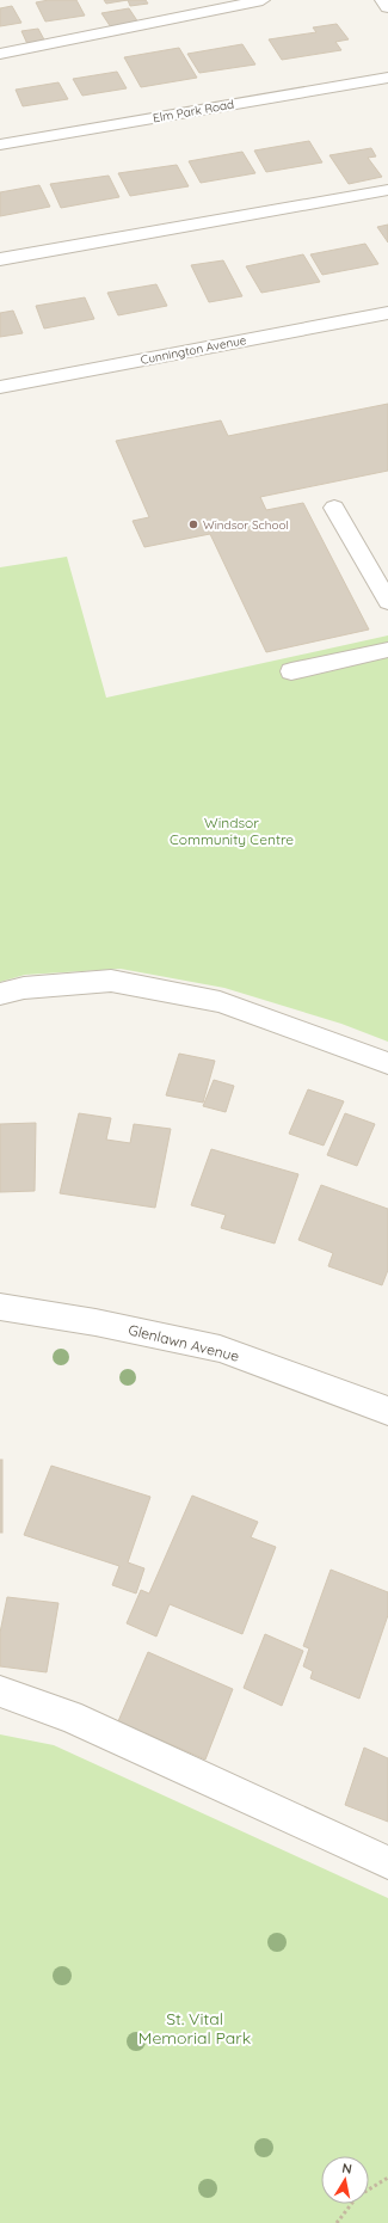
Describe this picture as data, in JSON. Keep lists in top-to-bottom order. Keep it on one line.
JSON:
{"streets":{"street":["Elm Park Road","Cunnington Avenue","Glenlawn Avenue"]},"parks":["Windsor Community Centre","St. Vital Memorial Park"],"places":["Windsor School"],"north":"top"}
